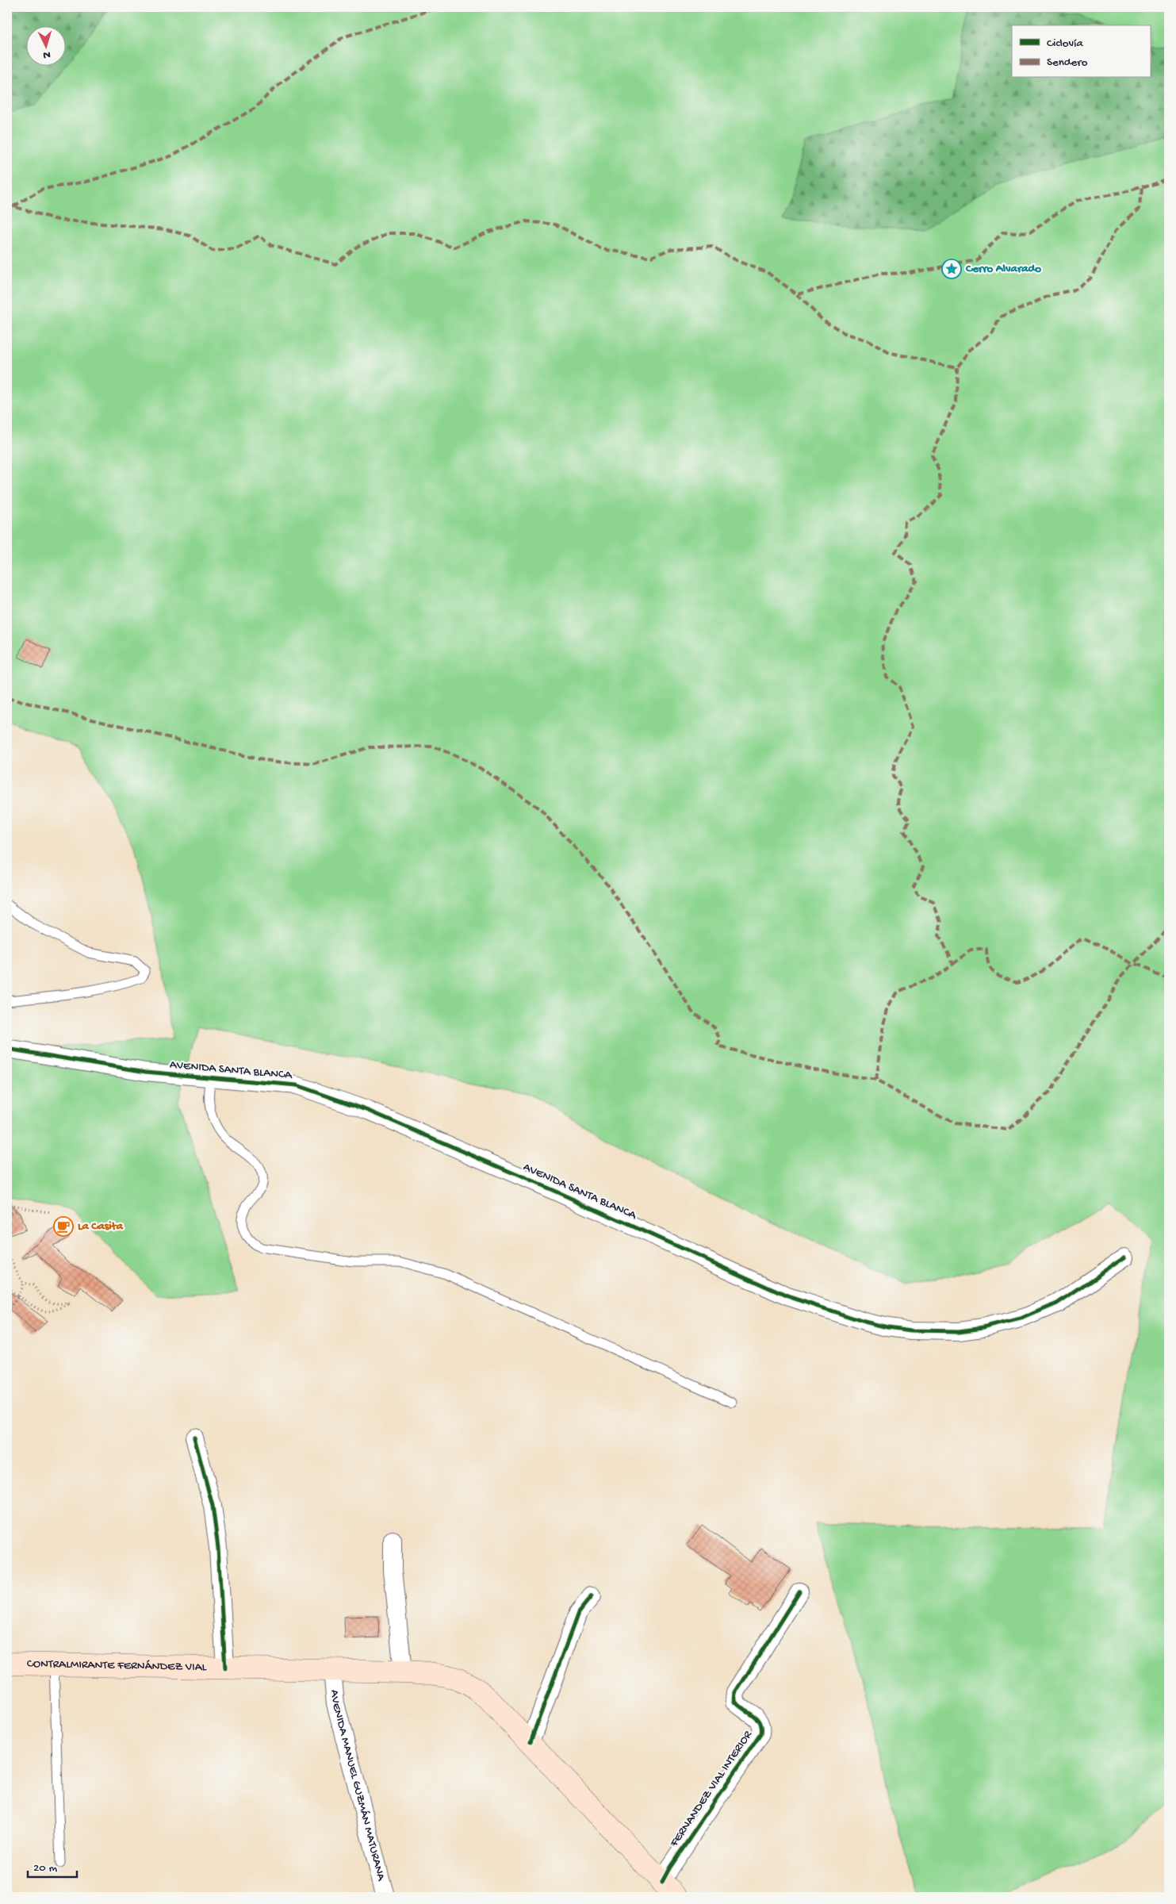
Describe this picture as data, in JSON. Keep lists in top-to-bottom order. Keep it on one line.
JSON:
{"streets":{"main road":["CONTRALMIRANTE FERNÁNDEZ VIAL"],"street":["AVENIDA SANTA BLANCA","AVENIDA MANUEL GUZMÁN MATURANA","FERNANDEZ VIAL INTERIOR"]},"crossings":[["CONTRALMIRANTE FERNÁNDEZ VIAL","AVENIDA MANUEL GUZMÁN MATURANA"],["CONTRALMIRANTE FERNÁNDEZ VIAL","FERNANDEZ VIAL INTERIOR"]],"places":{"place":["Cerro Alvarado"],"cafe":["La Casita"]},"legend":["Ciclovía","Sendero"],"scale_bar":"20 m","north":"bottom"}
